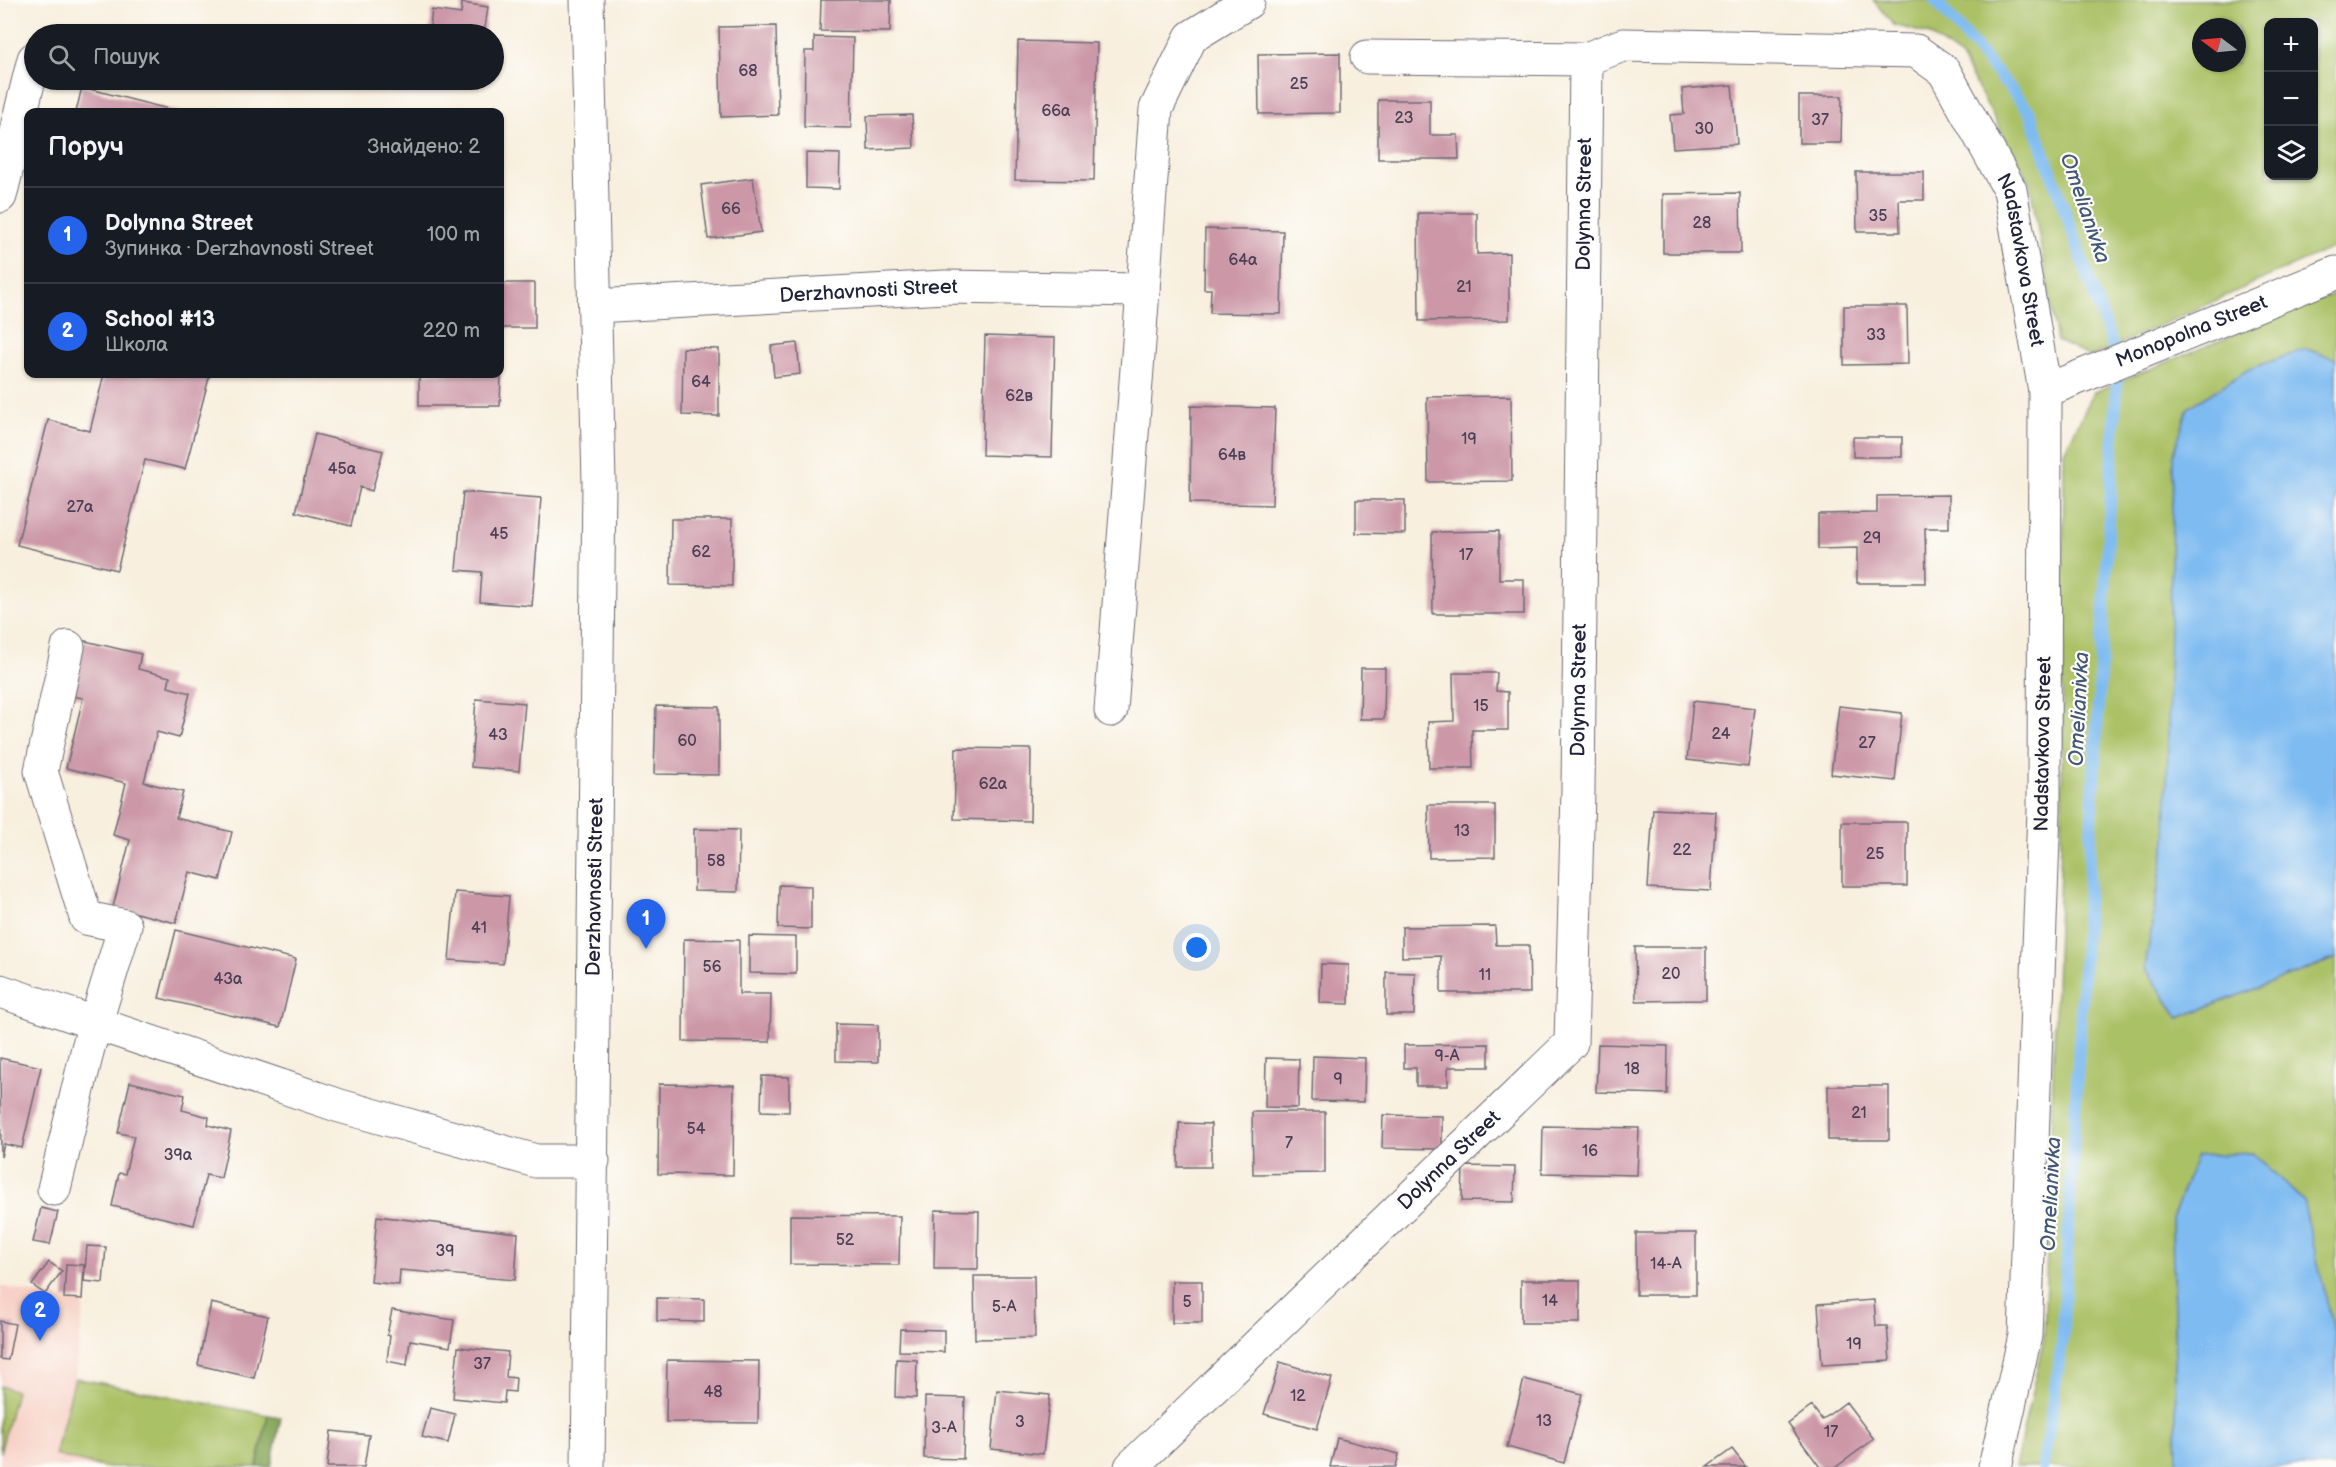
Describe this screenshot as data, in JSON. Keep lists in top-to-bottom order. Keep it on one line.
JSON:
{"streets":{"street":["Dolynna Street","Nadstavkova Street","Derzhavnosti Street","Monopolna Street"]},"crossings":[["Dolynna Street","Nadstavkova Street"],["Nadstavkova Street","Monopolna Street"]],"water":["Omelianivka"],"house_numbers":["68","25","66а","23","37","30","66","35","28","64а","21","33","64","62в","19","64в","45а","27а","45","29","62","17","15","24","43","60","27","62а","13","22","25","58","41","56","20","11","43а","9-А","18","9","21","54","7","16","39а","52","39","14-А","14","5","5-А","19","37","48","12","13","3","3-А","17"],"north":"left","page":{"map_buttons":["+","−"],"search":"Пошук","heading":["Поруч","Знайдено: 2"],"list":[{"mark":"1","name":"Dolynna Street","note":"Зупинка · Derzhavnosti Street","value":"100 m"},{"mark":"2","name":"School #13","note":"Школа","value":"220 m"}],"pins":["1","2"]}}
